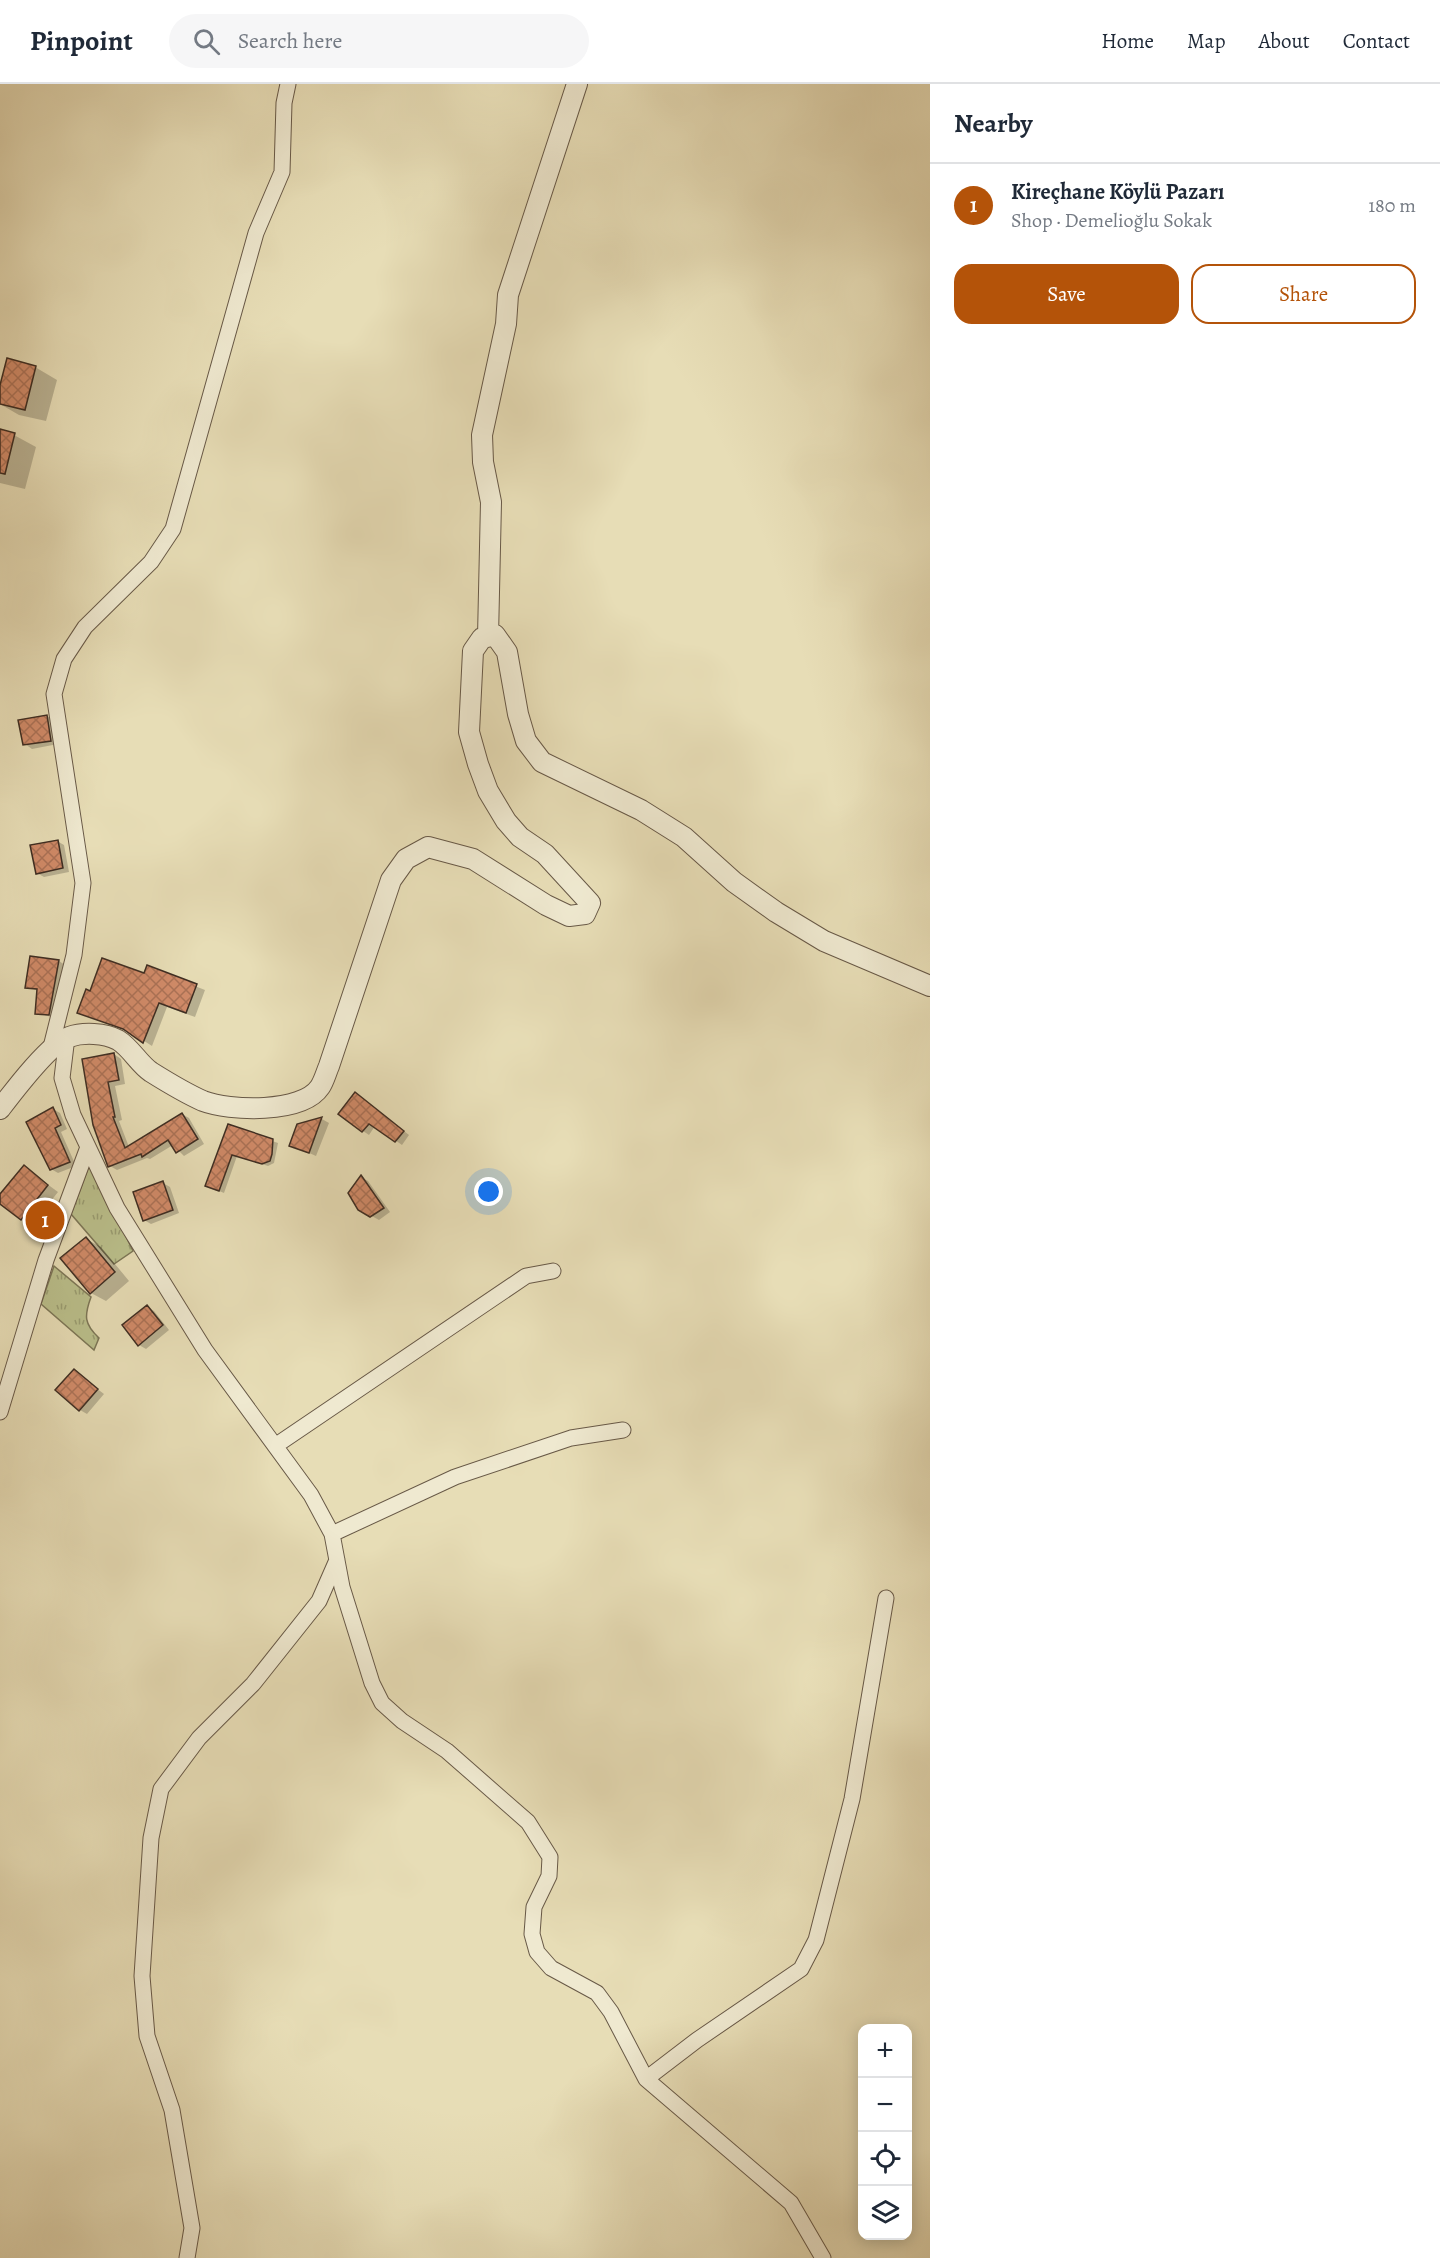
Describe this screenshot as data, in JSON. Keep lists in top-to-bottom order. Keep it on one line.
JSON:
{"page":{"header":"Pinpoint","search":"Search here","nav":["Home","Map","About","Contact"],"heading":"Nearby","list":[{"mark":"1","name":"Kireçhane Köylü Pazarı","note":"Shop · Demelioğlu Sokak","value":"180 m"}],"buttons":["Save","Share"],"pins":"1","map_buttons":["+","−"]}}
